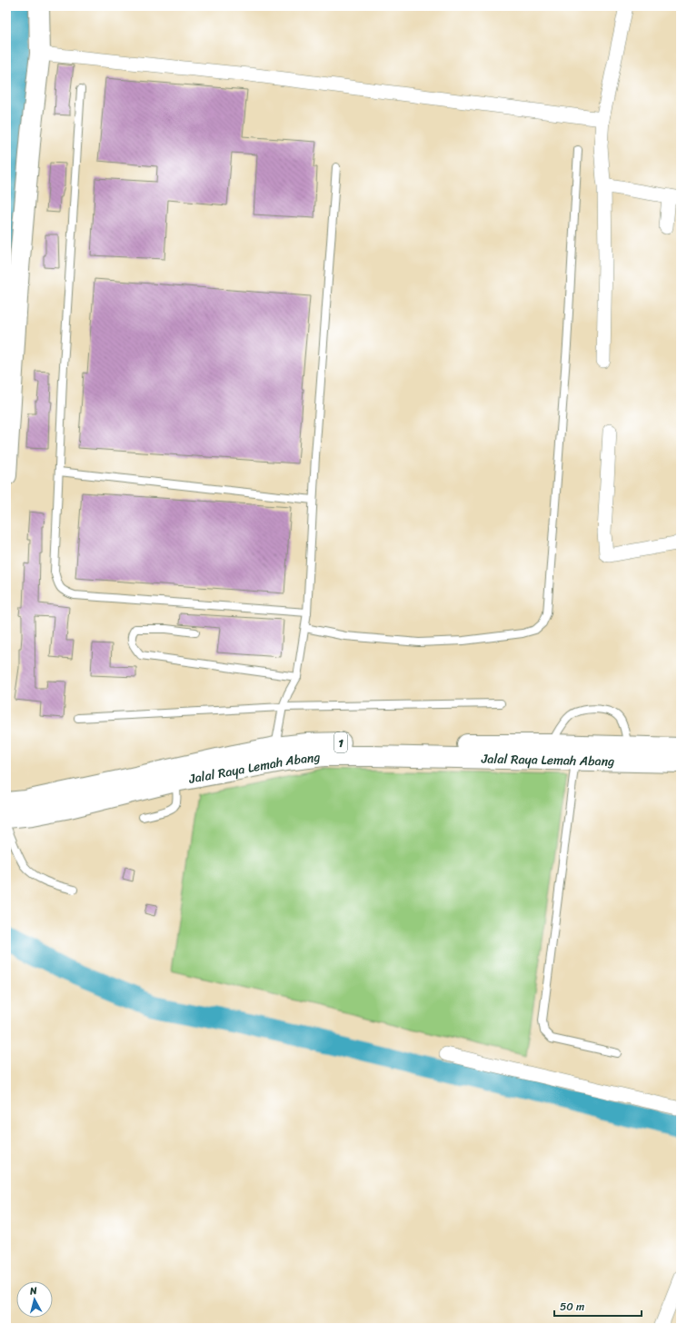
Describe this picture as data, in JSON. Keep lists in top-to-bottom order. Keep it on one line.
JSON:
{"streets":{"main road":["1","Jalal Raya Lemah Abang"]},"scale_bar":"50 m","north":"top"}
